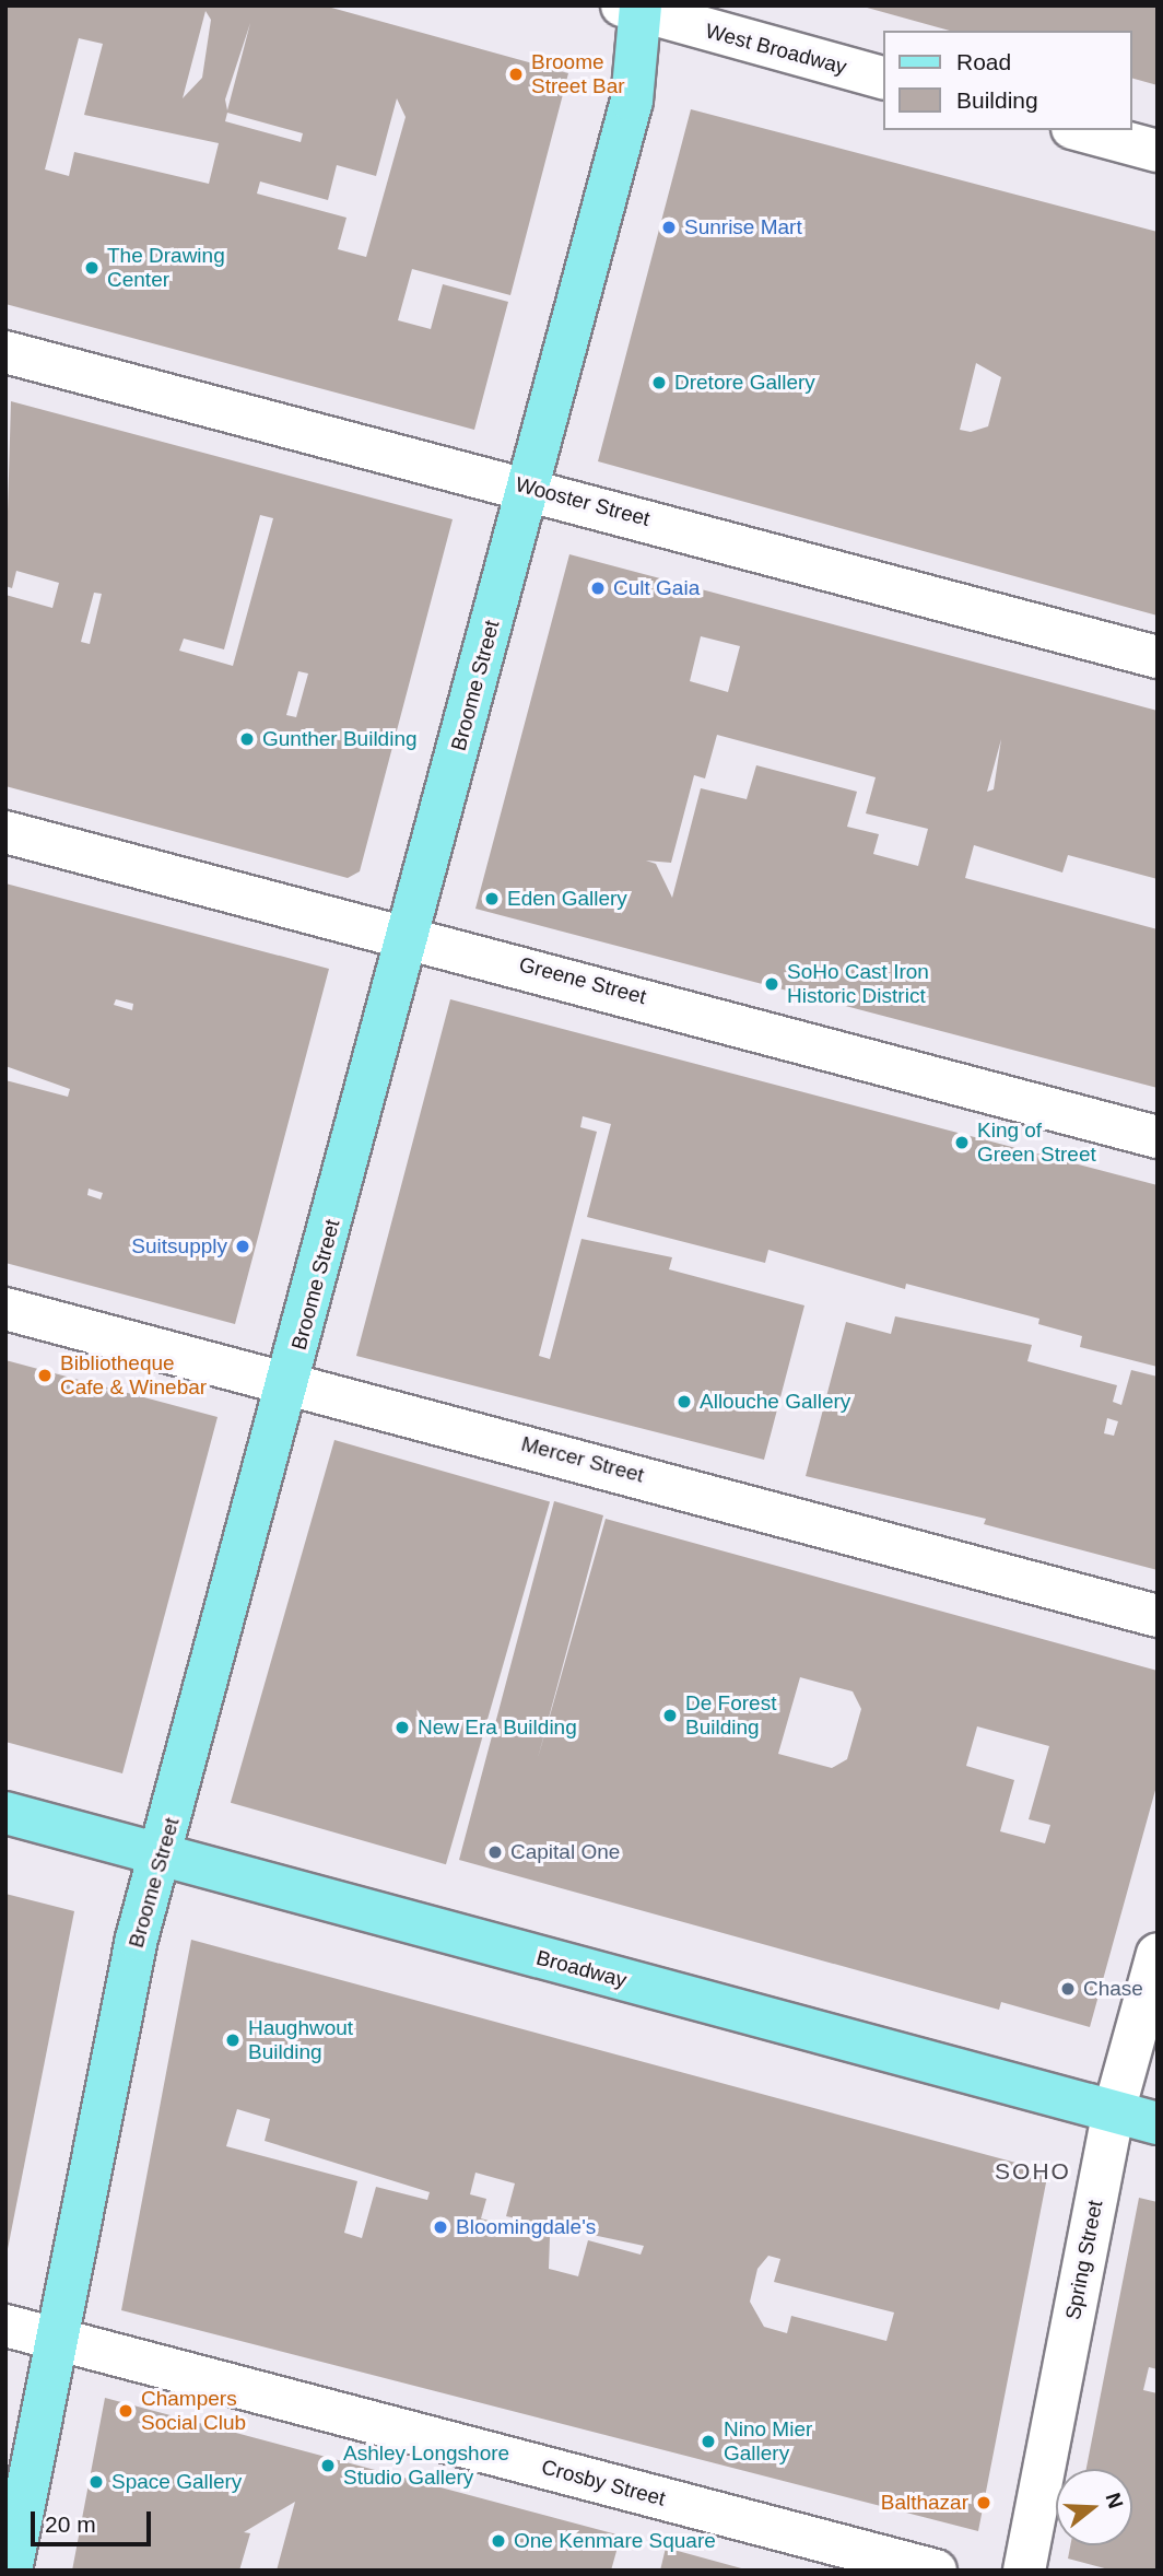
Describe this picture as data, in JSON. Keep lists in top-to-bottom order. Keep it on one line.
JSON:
{"streets":{"main road":["Broome Street","Broadway"],"street":["West Broadway","Wooster Street","Greene Street","Mercer Street","Spring Street","Crosby Street"]},"crossings":[["West Broadway","Broome Street"],["Wooster Street","Broome Street"],["Broome Street","Greene Street"],["Broome Street","Mercer Street"],["Broome Street","Broadway"],["Broome Street","Crosby Street"],["Broadway","Spring Street"]],"districts":["SOHO"],"places":["Broome Street Bar","Sunrise Mart","The Drawing Center","Dretore Gallery","Cult Gaia","Gunther Building","Eden Gallery","SoHo Cast Iron Historic District","King of Green Street","Suitsupply","Bibliotheque Cafe & Winebar","Allouche Gallery","De Forest Building","New Era Building","Capital One","Chase","Haughwout Building","Bloomingdale's","Champers Social Club","Nino Mier Gallery","Ashley Longshore Studio Gallery","Space Gallery","Balthazar","One Kenmare Square"],"legend":["Road","Building"],"scale_bar":"20 m","north":"right"}
